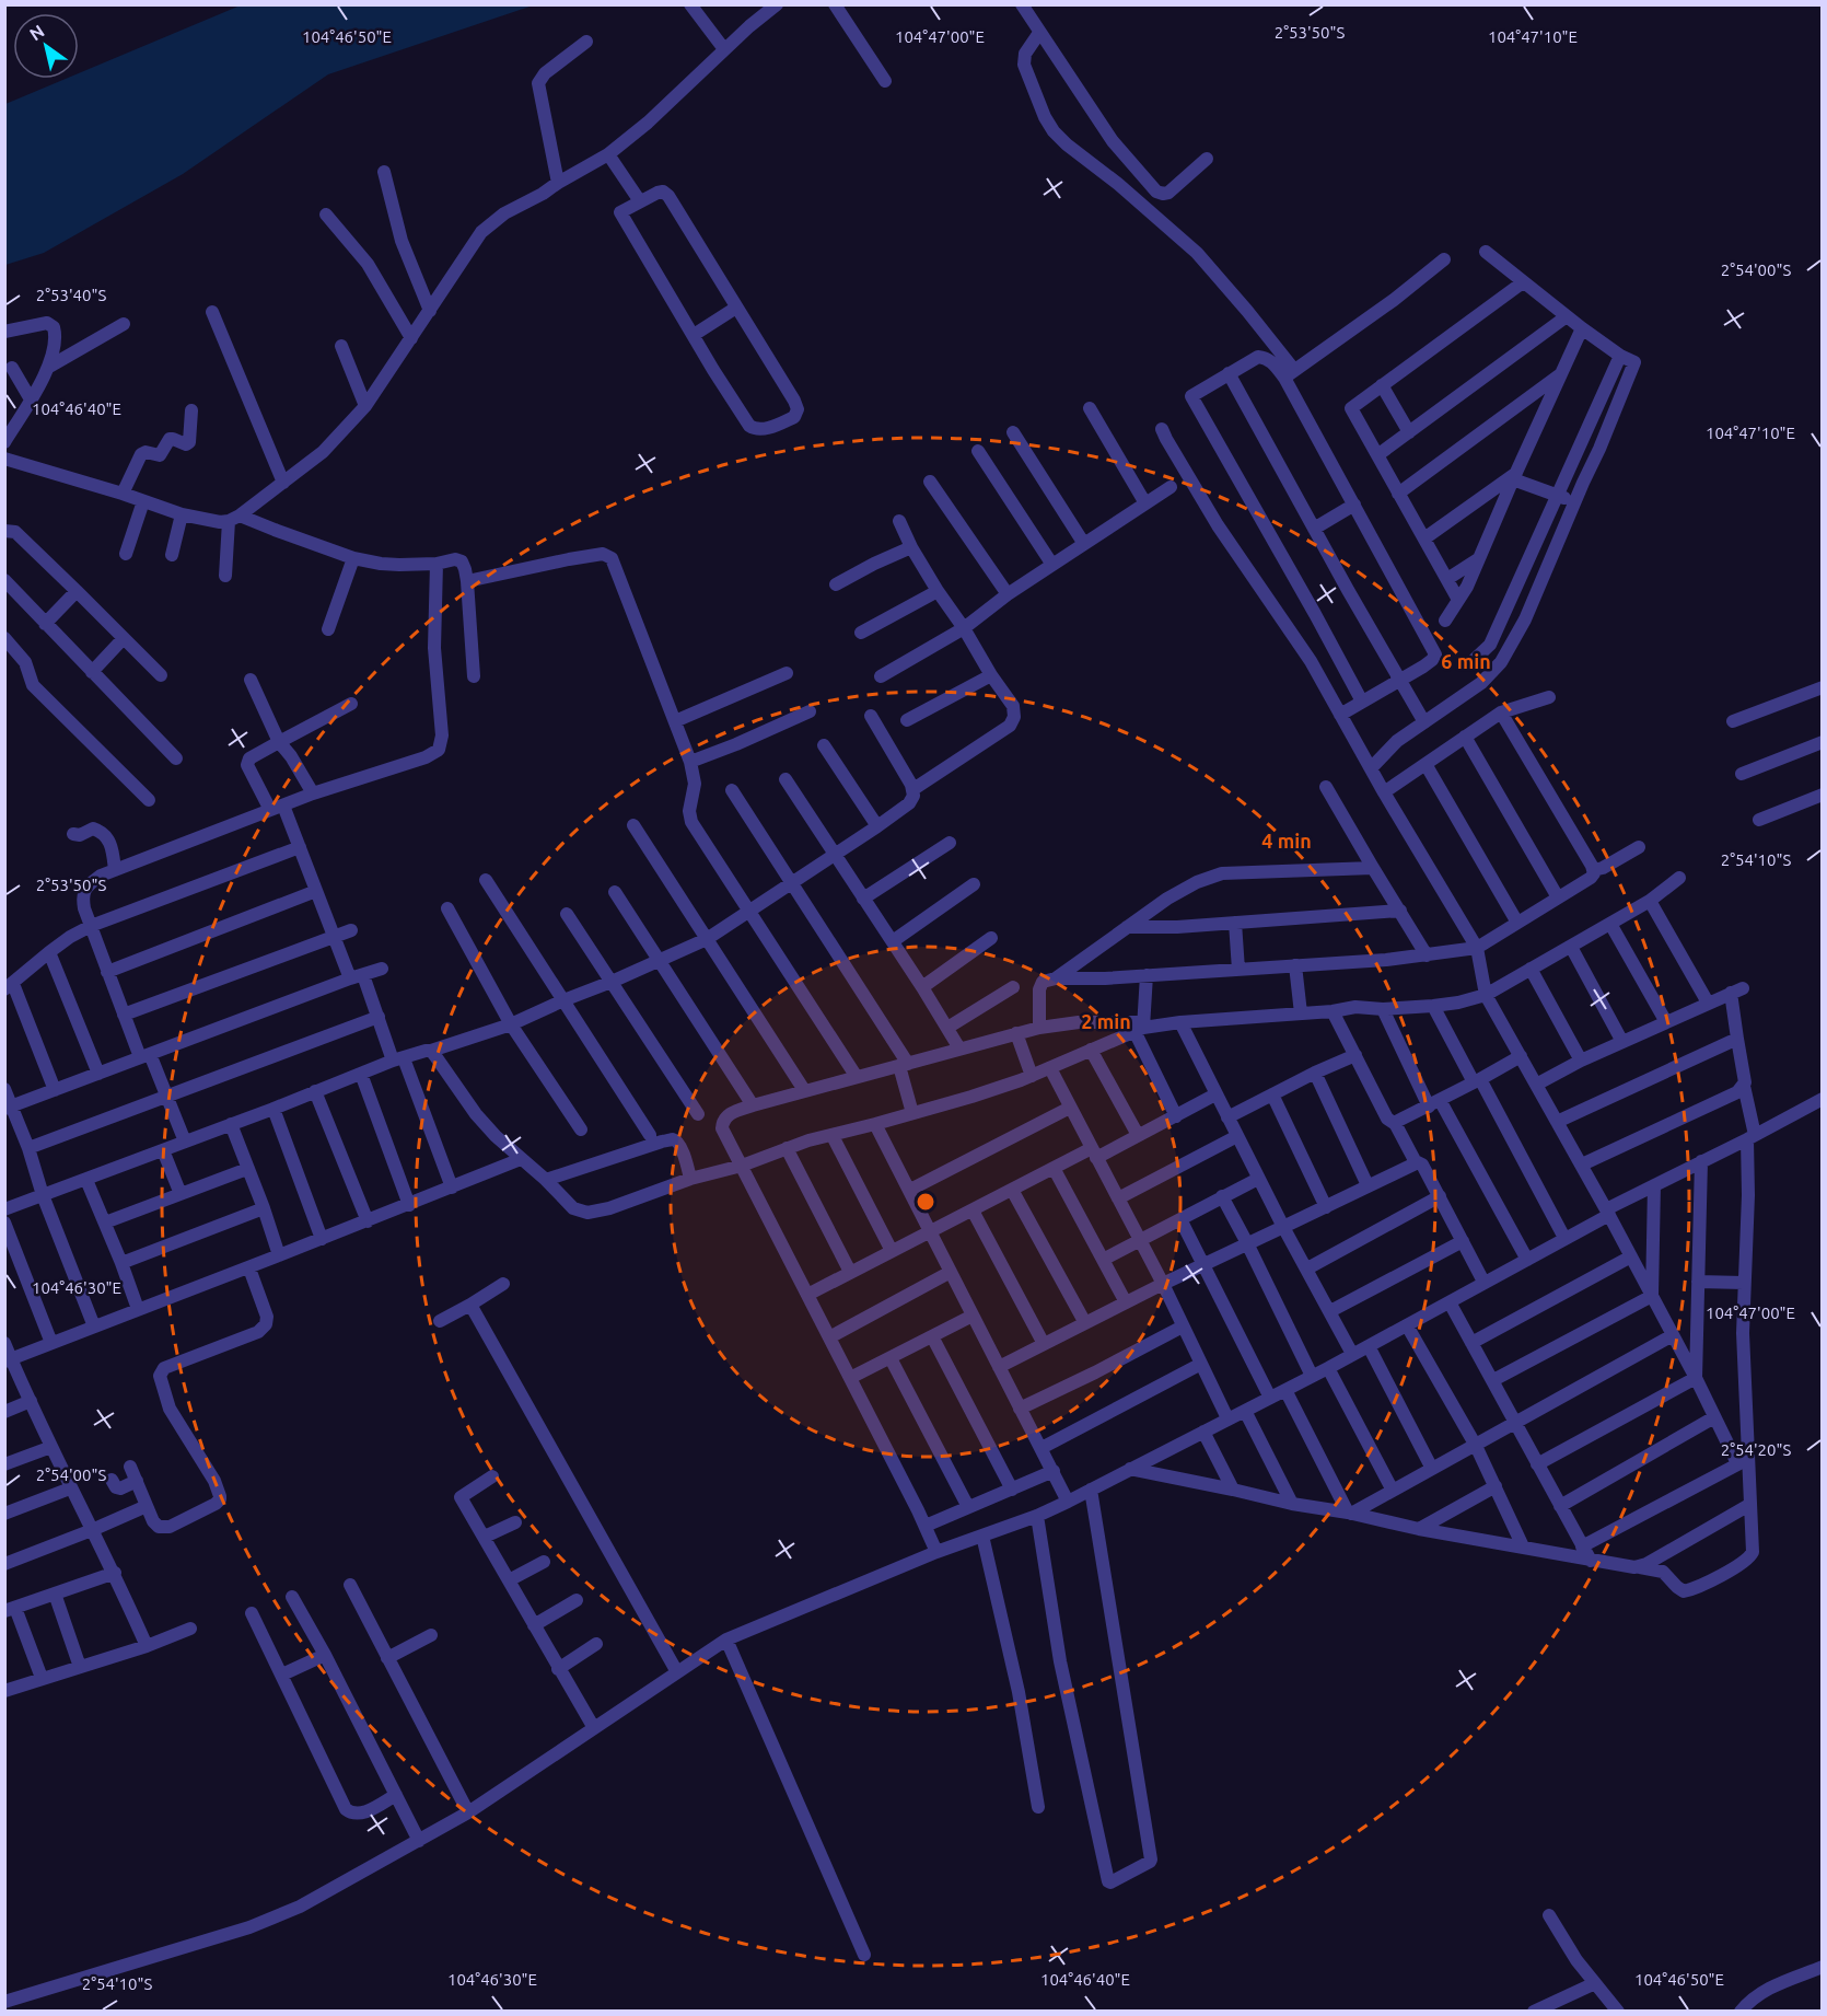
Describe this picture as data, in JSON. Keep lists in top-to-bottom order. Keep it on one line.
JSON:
{"north":"top left","coordinates":["2°53'50\"S","104°46'50\"E","104°47'00\"E","104°47'10\"E","2°54'00\"S","2°53'40\"S","104°46'40\"E","2°54'10\"S","104°46'30\"E","2°54'20\"S"],"rings":["6 min","4 min","2 min"]}
